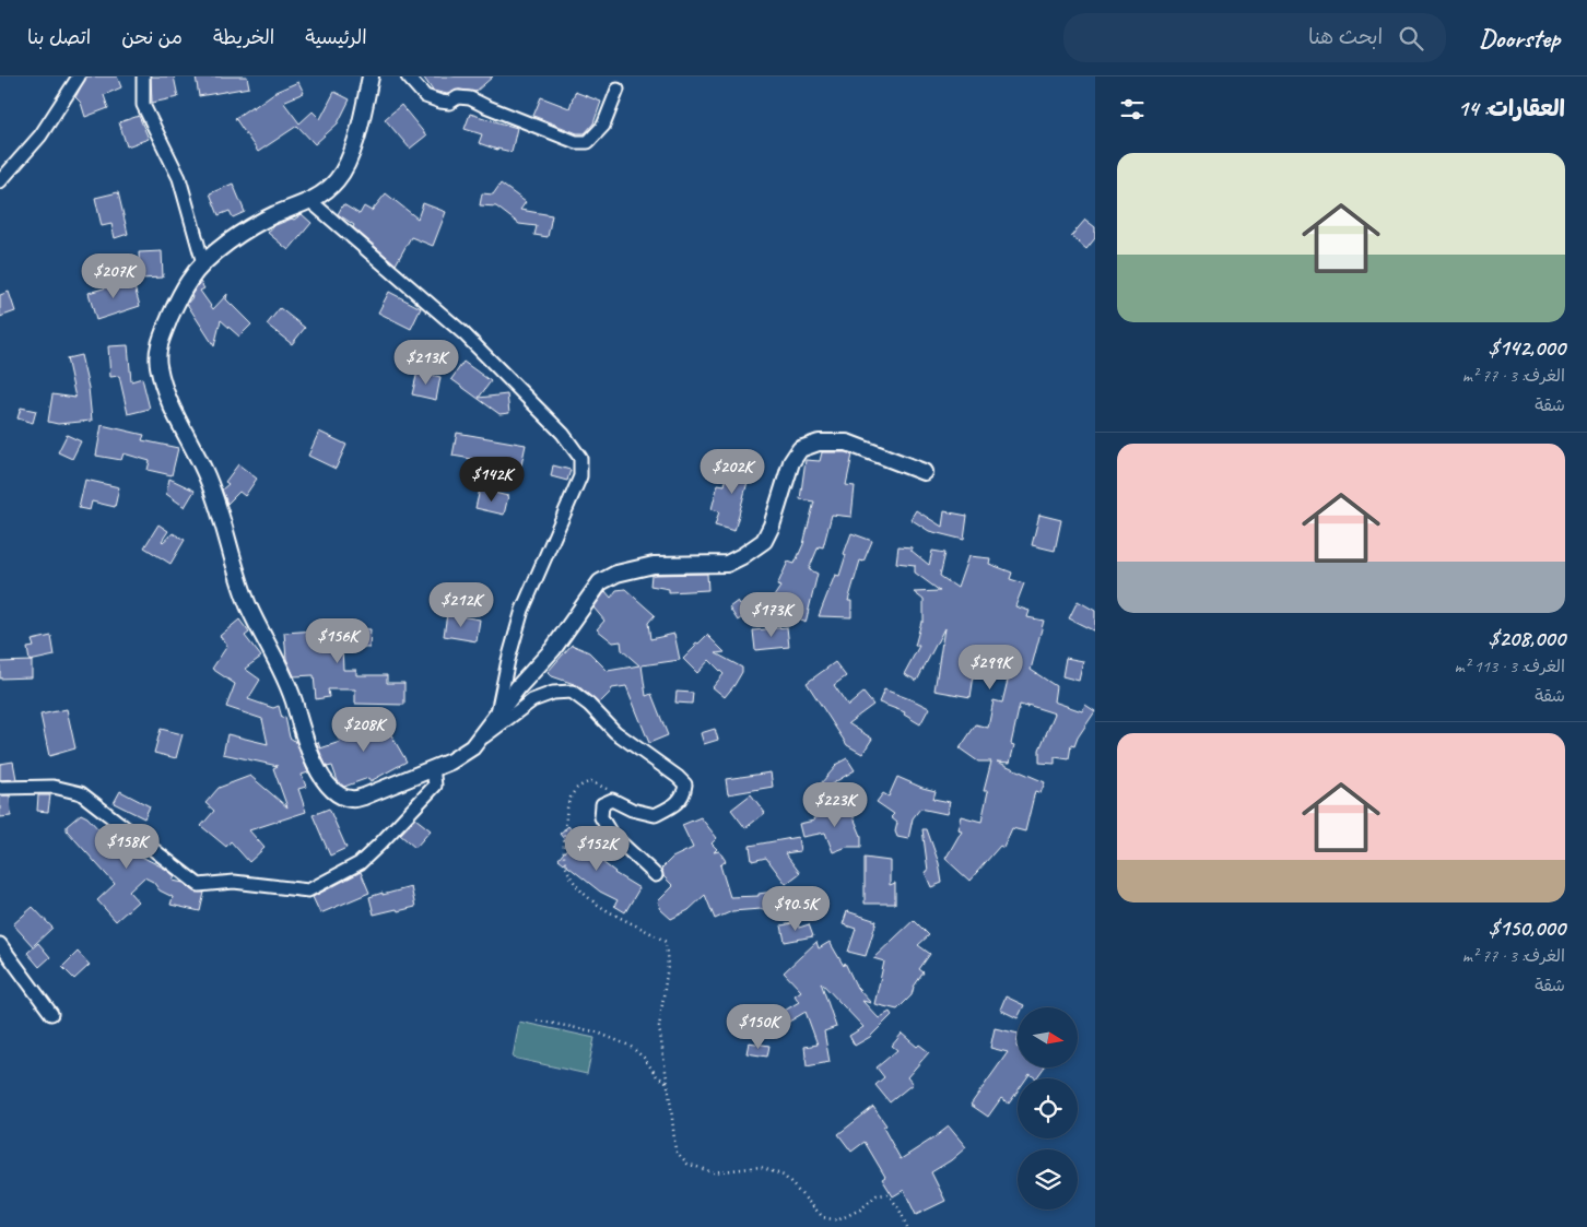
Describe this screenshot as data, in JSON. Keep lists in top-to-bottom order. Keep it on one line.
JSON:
{"north":"right","page":{"header":"Doorstep","search":"ابحث هنا","nav":["الرئيسية","الخريطة","من نحن","اتصل بنا"],"heading":"العقارات: 14","list":[{"name":"$142,000","note":"الغرف: 3 · 77 m² · شقة"},{"name":"$208,000","note":"الغرف: 3 · 113 m² · شقة"},{"name":"$150,000","note":"الغرف: 3 · 77 m² · شقة"}],"price":["$207K","$213K","$202K","$142K","$212K","$173K","$156K","$299K","$208K","$223K","$158K","$152K","$90.5K","$150K"]}}
